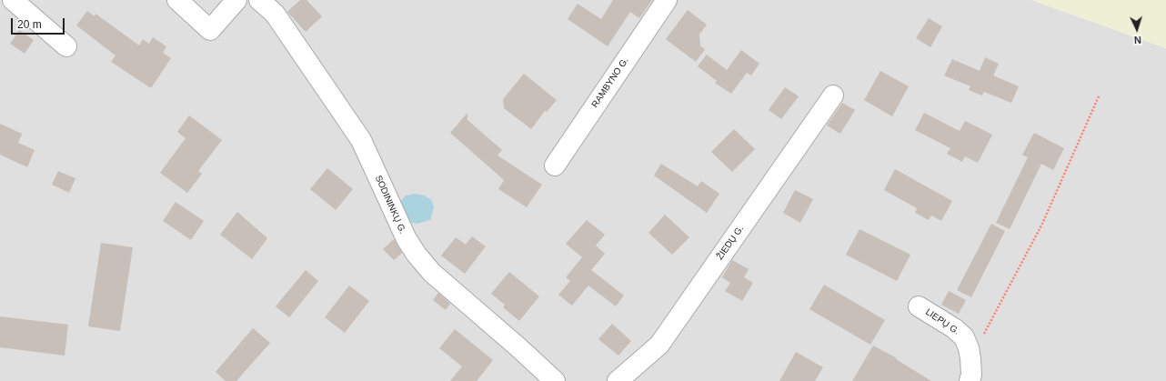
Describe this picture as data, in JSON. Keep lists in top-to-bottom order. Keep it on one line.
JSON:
{"streets":{"street":["RAMBYNO G.","SODININKŲ G.","ŽIEDŲ G.","LIEPŲ G."]},"scale_bar":"20 m","north":"bottom"}
